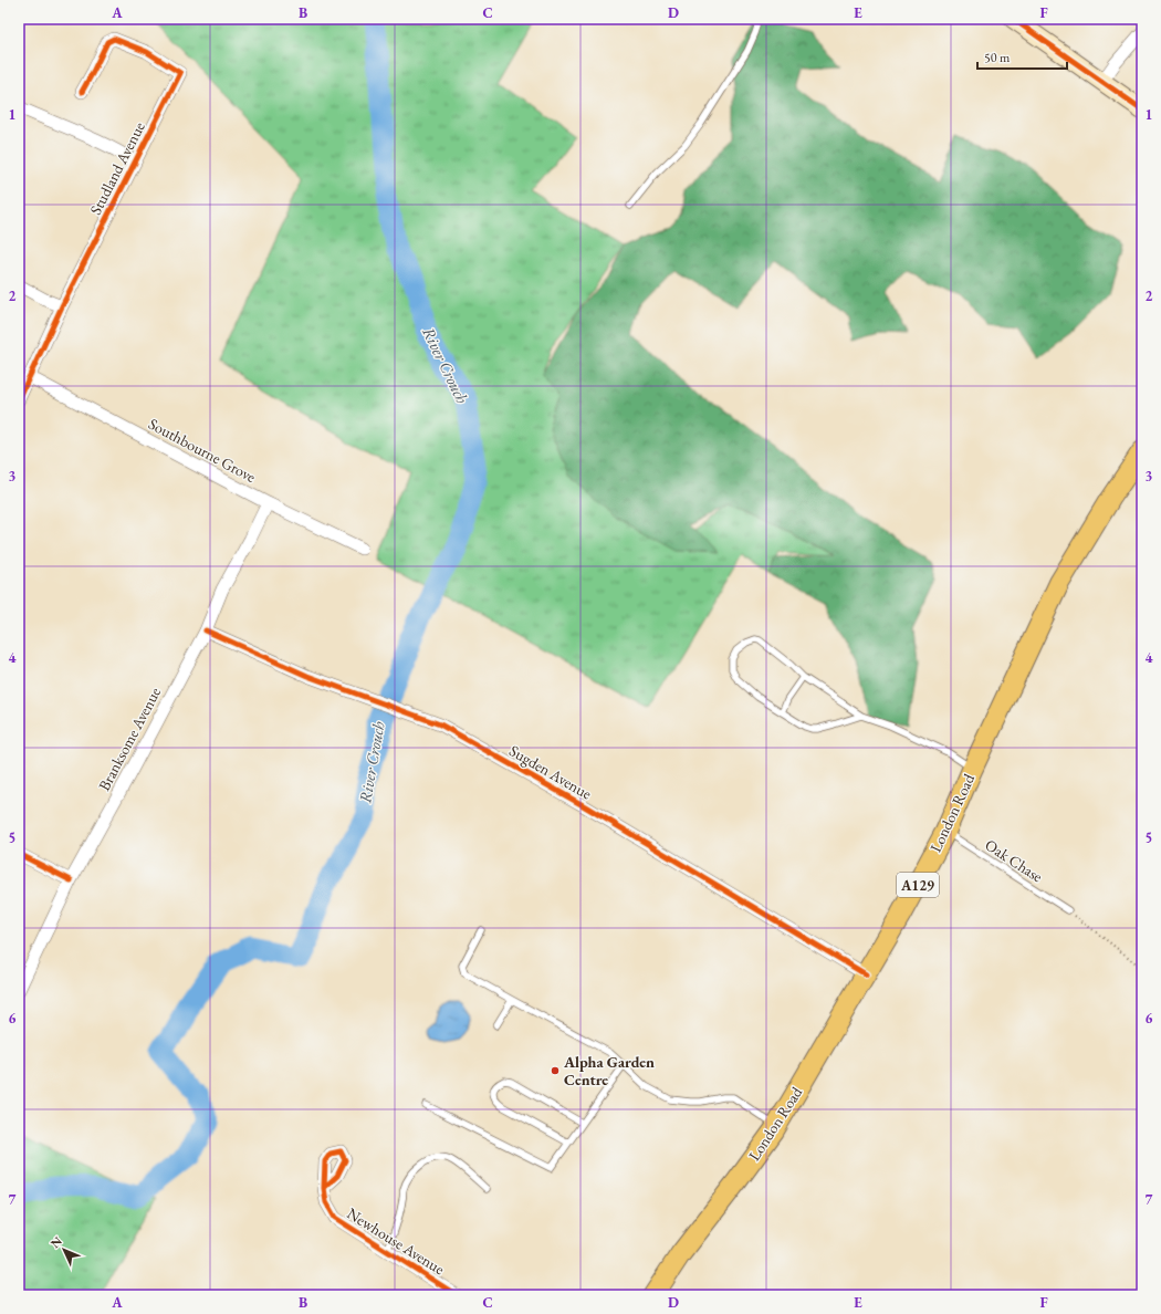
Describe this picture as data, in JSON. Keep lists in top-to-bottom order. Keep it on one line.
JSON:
{"streets":{"main road":["London Road","A129"],"street":["Studland Avenue","Southbourne Grove","Branksome Avenue","Sugden Avenue","Newhouse Avenue"],"lane":["Oak Chase"]},"crossings":[["Studland Avenue","Southbourne Grove"],["Southbourne Grove","Branksome Avenue"],["Branksome Avenue","Sugden Avenue"],["Sugden Avenue","London Road"],["London Road","Oak Chase"]],"water":["River Crouch"],"places":["Alpha Garden Centre"],"scale_bar":"50 m","north":"top left","grid":{"columns":["A","B","C","D","E","F"],"rows":["1","2","3","4","5","6","7"]}}
